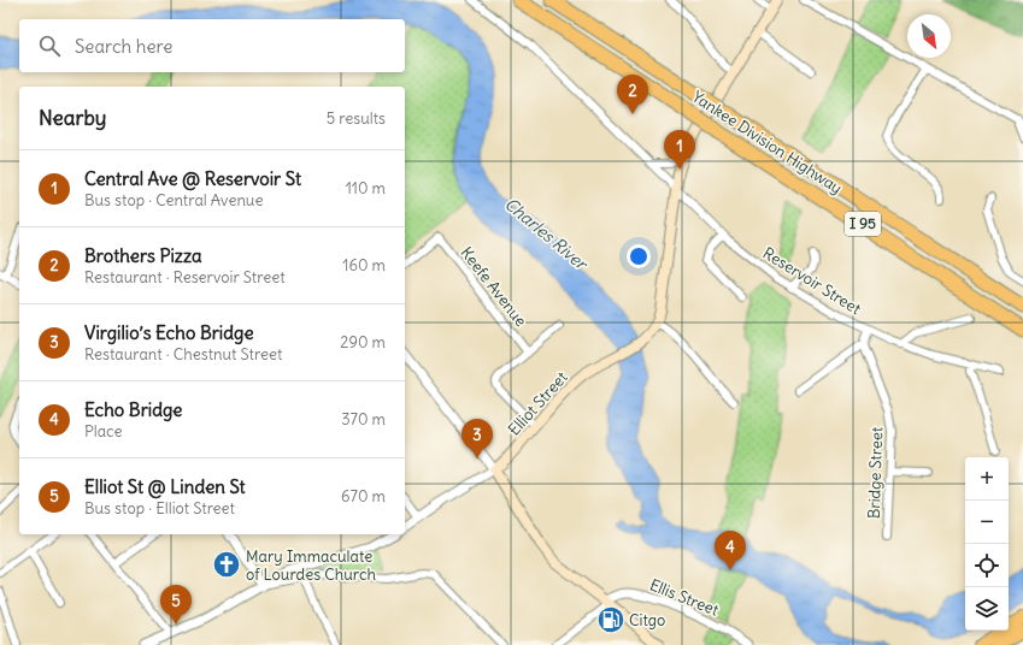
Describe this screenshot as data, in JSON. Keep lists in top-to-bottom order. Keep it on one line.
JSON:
{"streets":{"highway":["Yankee Division Highway","I 95"],"main road":["Elliot Street"],"street":["Reservoir Street","Keefe Avenue","Bridge Street","Ellis Street"]},"water":["Charles River"],"places":{"church":["Mary Immaculate of Lourdes Church"],"fuel station":["Citgo"]},"north":"bottom right","page":{"search":"Search here","pins":["2","1","3","4","5"],"heading":["Nearby","5 results"],"list":[{"mark":"1","name":"Central Ave @ Reservoir St","note":"Bus stop · Central Avenue","value":"110 m"},{"mark":"2","name":"Brothers Pizza","note":"Restaurant · Reservoir Street","value":"160 m"},{"mark":"3","name":"Virgilio’s Echo Bridge","note":"Restaurant · Chestnut Street","value":"290 m"},{"mark":"4","name":"Echo Bridge","note":"Place","value":"370 m"},{"mark":"5","name":"Elliot St @ Linden St","note":"Bus stop · Elliot Street","value":"670 m"}],"map_buttons":["+","−"]}}
